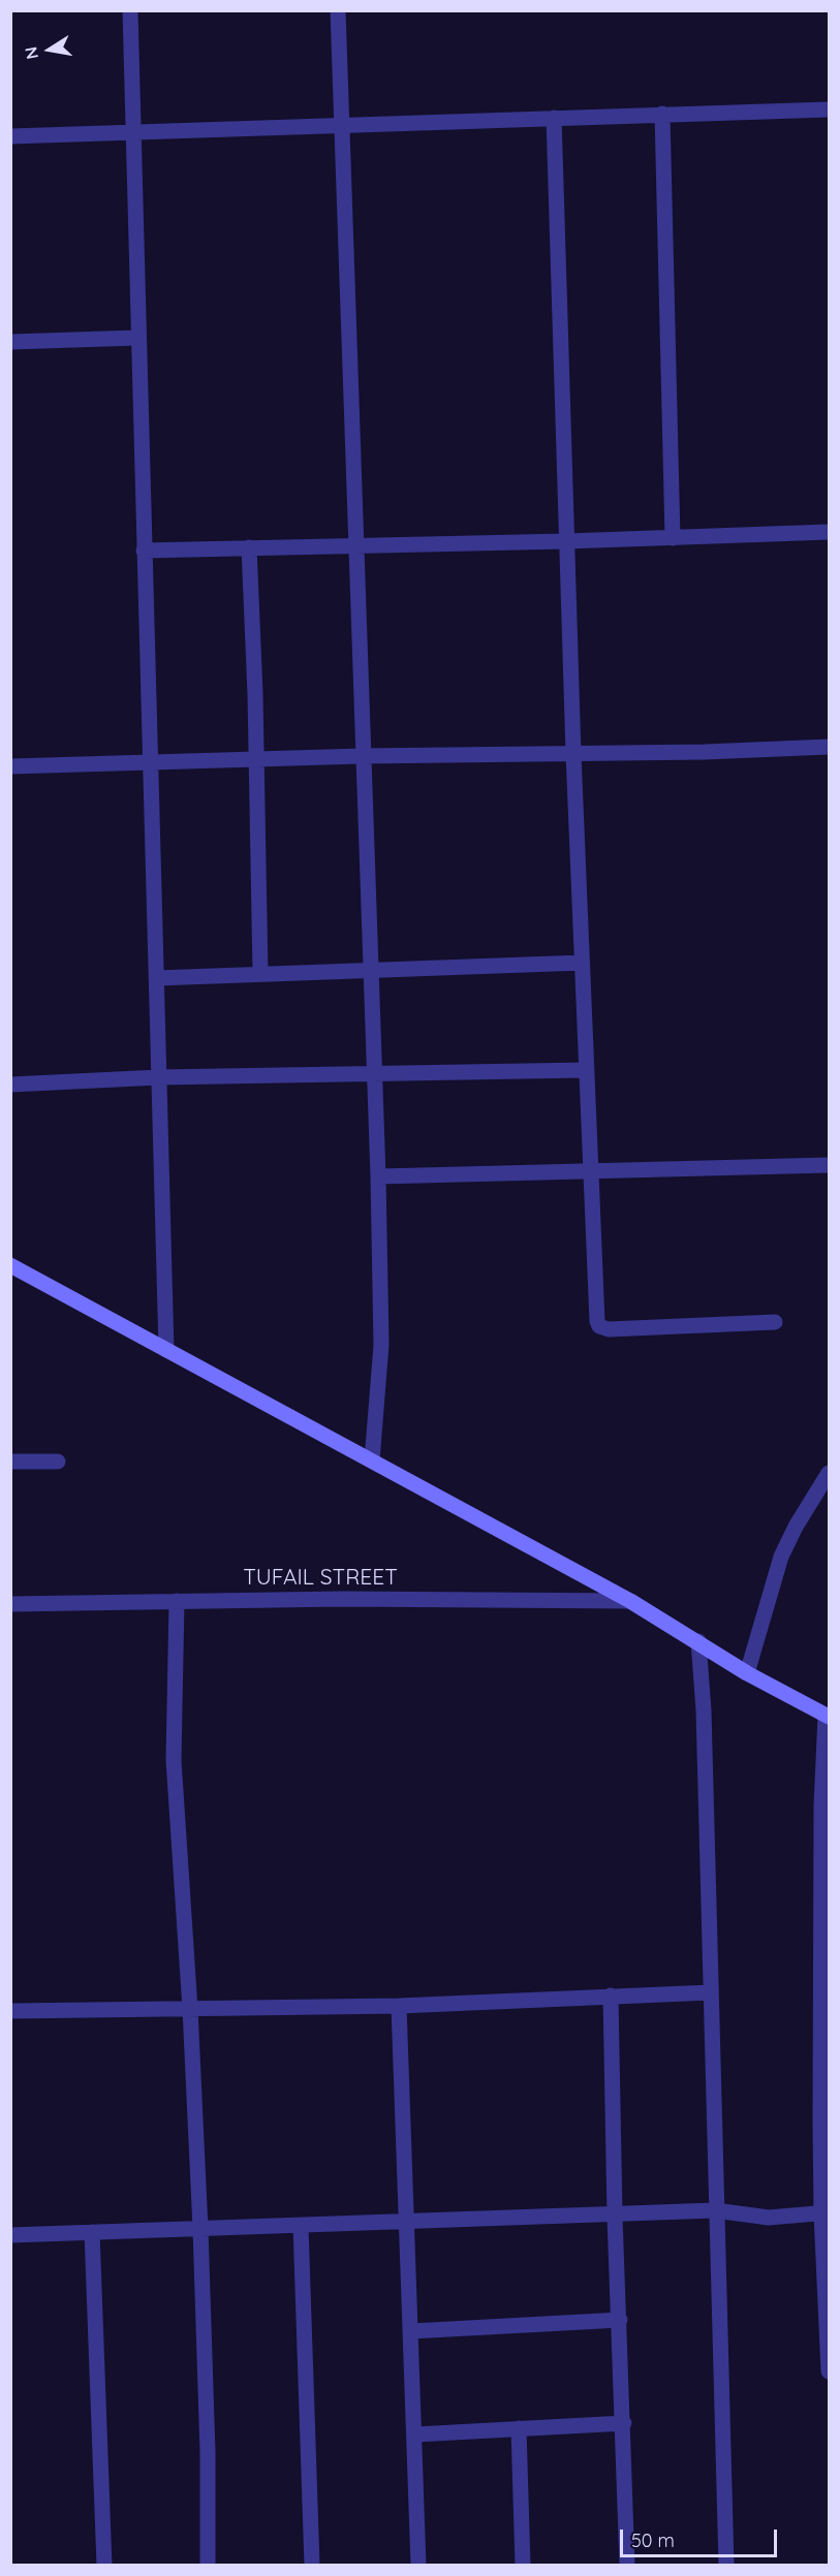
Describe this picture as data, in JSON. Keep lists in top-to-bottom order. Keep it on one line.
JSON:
{"streets":{"street":["TUFAIL STREET"]},"scale_bar":"50 m","north":"left"}
